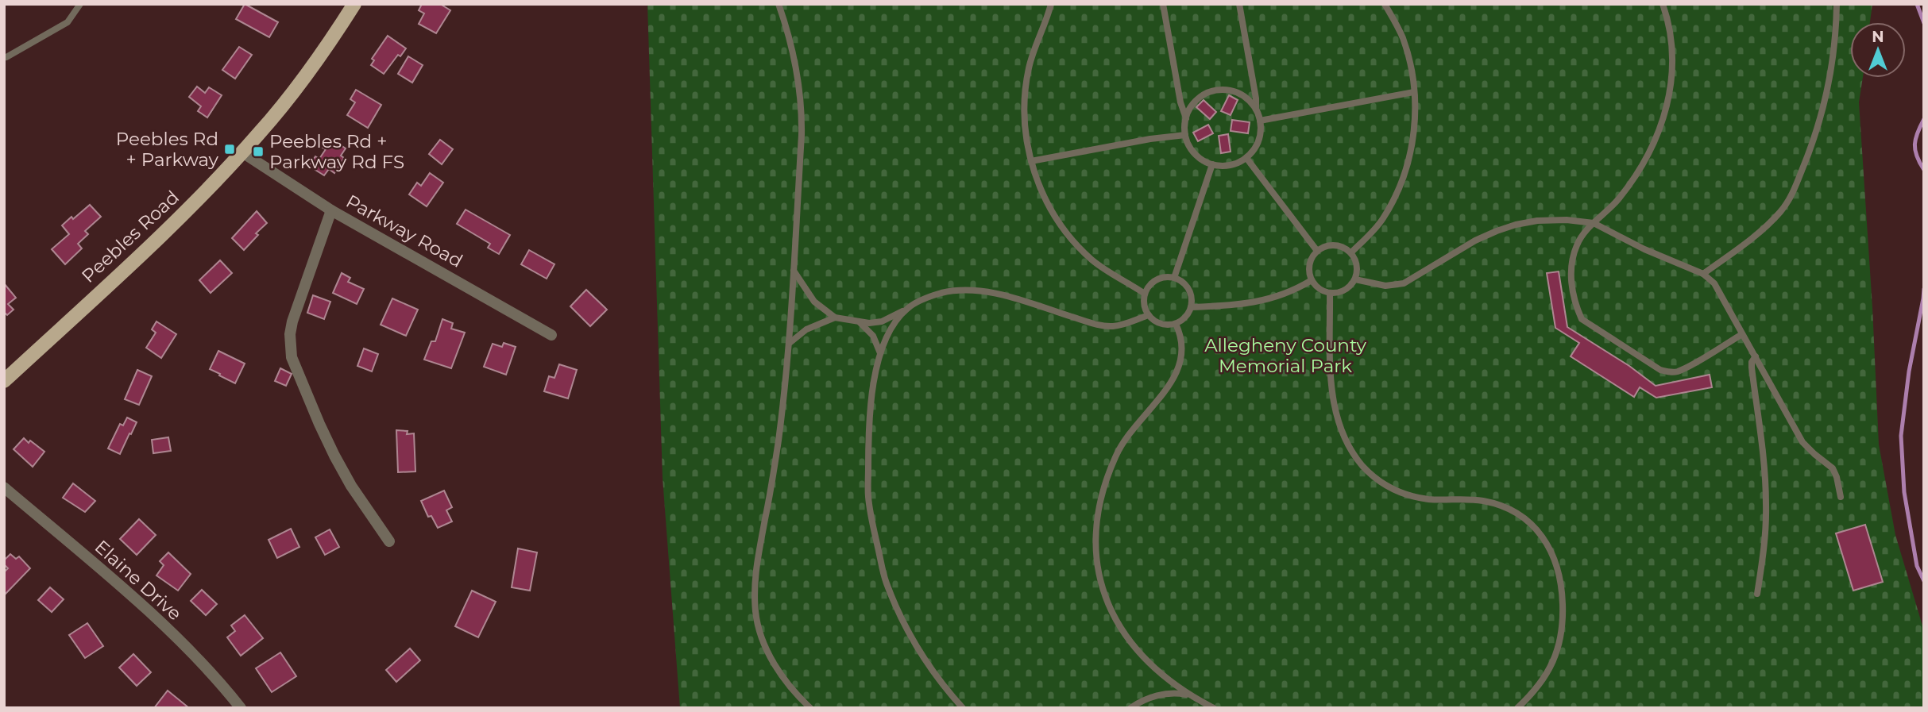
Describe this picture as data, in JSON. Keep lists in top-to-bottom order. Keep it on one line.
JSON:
{"streets":{"main road":["Peebles Road"],"street":["Parkway Road","Elaine Drive"]},"crossings":[["Parkway Road","Peebles Road"]],"parks":["Allegheny County Memorial Park"],"places":{"transit":["Peebles Rd + Parkway","Peebles Rd + Parkway Rd FS"]},"north":"top"}
